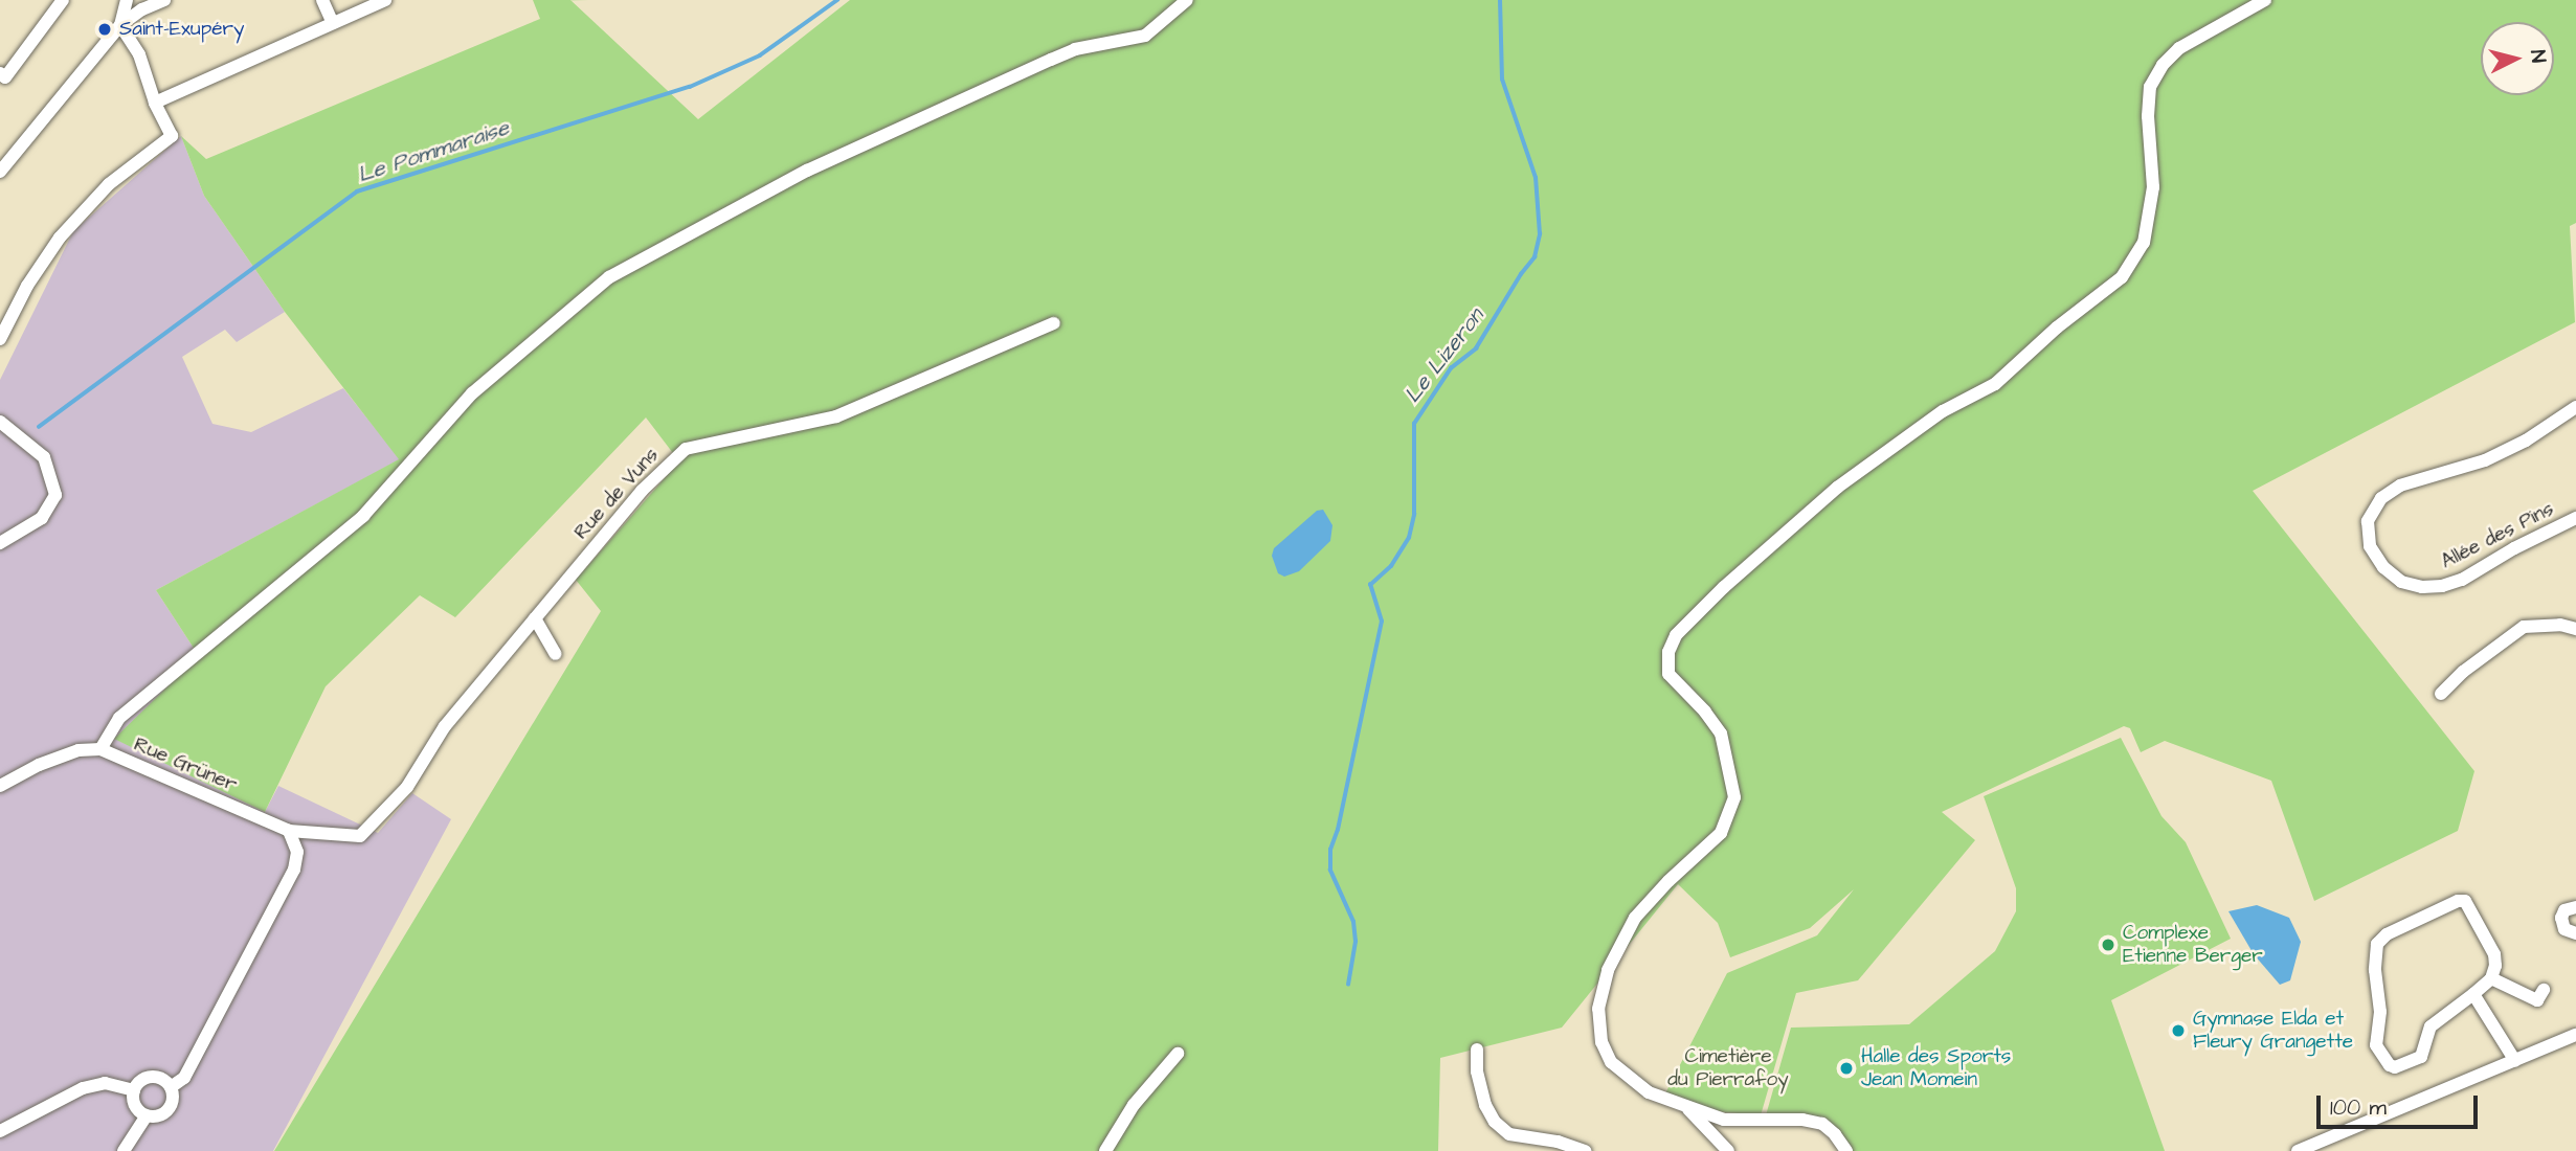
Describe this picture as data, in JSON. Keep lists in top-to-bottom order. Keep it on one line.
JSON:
{"streets":{"street":["Rue de Vuns","Allée des Pins","Rue Grüner"]},"crossings":[["Rue de Vuns","Rue Grüner"]],"water":["Le Pommaraise","Le Lizeron"],"parks":["Cimetière du Pierrafoy"],"places":["Saint-Exupéry","Complexe Etienne Berger","Gymnase Elda et Fleury Grangette","Halle des Sports Jean Momein"],"scale_bar":"100 m","north":"right"}
